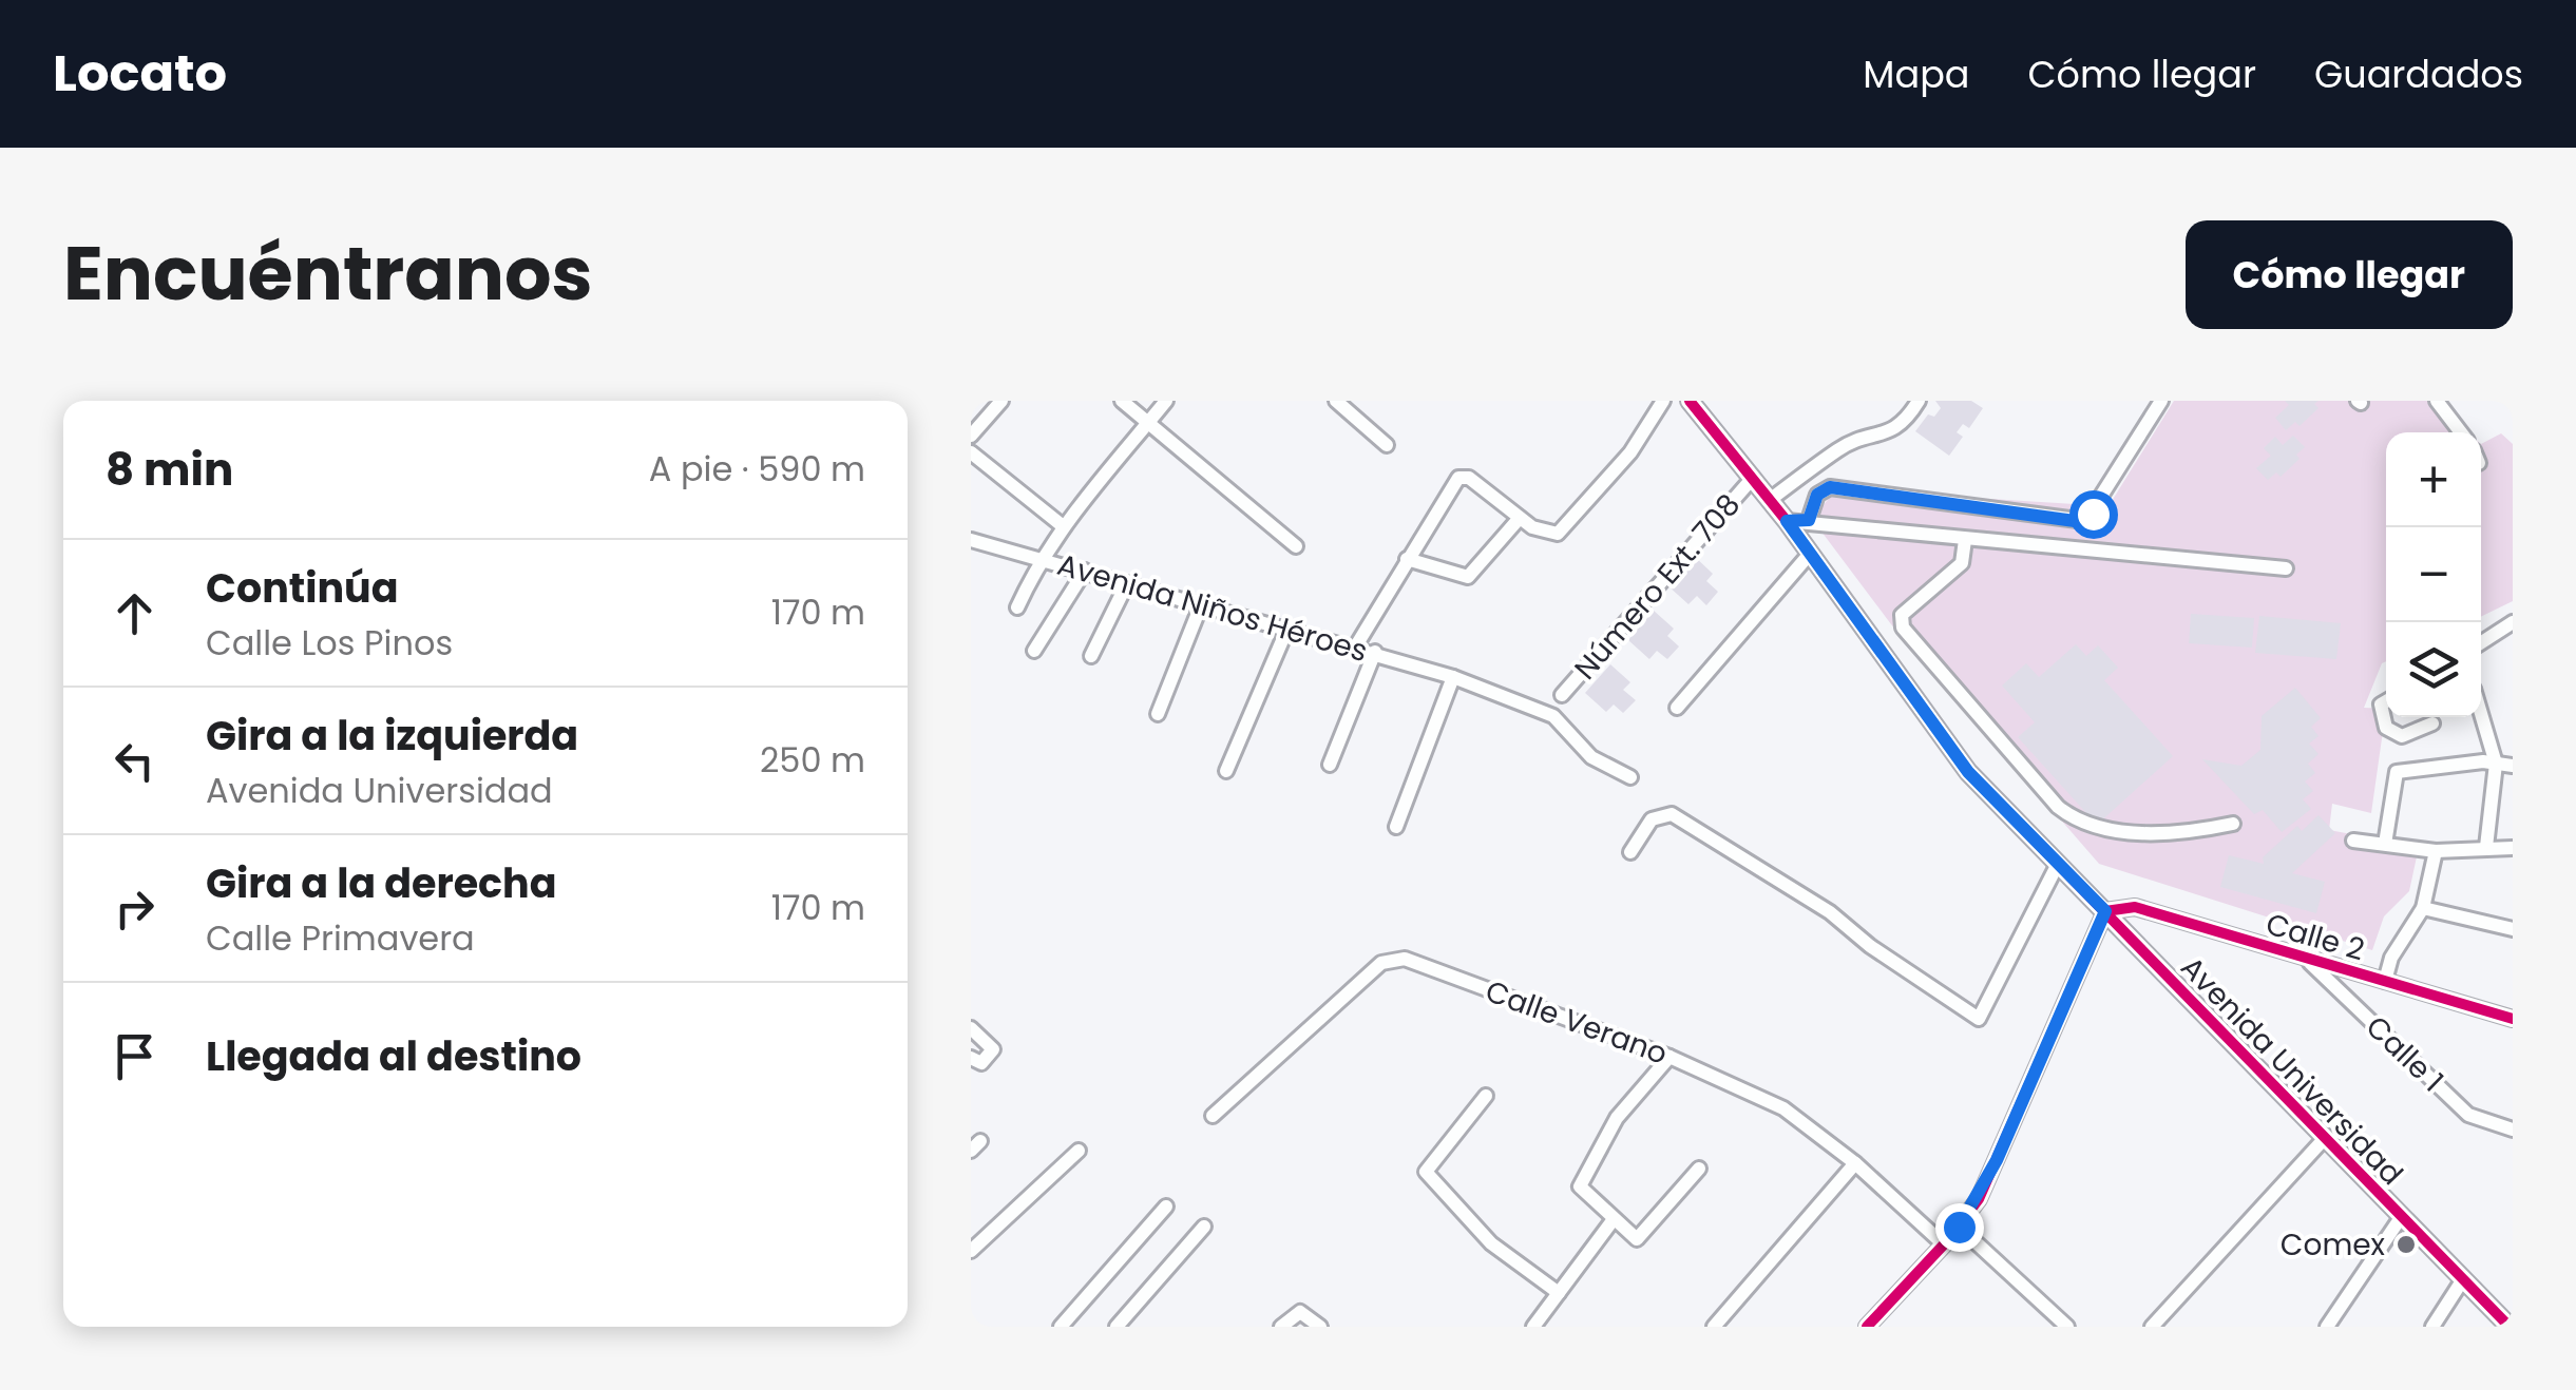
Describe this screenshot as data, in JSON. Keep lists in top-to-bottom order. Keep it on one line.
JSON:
{"streets":{"street":["Número Ext. 708","Avenida Niños Héroes","Calle 2","Calle Verano","Calle 1","Avenida Universidad"]},"crossings":[["Número Ext. 708","Avenida Universidad"],["Calle 2","Calle 1"],["Calle 2","Avenida Universidad"]],"places":["Comex"],"page":{"header":"Locato","nav":["Mapa","Cómo llegar","Guardados"],"title":"Encuéntranos","buttons":"Cómo llegar","heading":["8 min","A pie · 590 m"],"map_buttons":["+","−"],"list":[["Continúa","Calle Los Pinos","170 m"],["Gira a la izquierda","Avenida Universidad","250 m"],["Gira a la derecha","Calle Primavera","170 m"],"Llegada al destino"]}}
